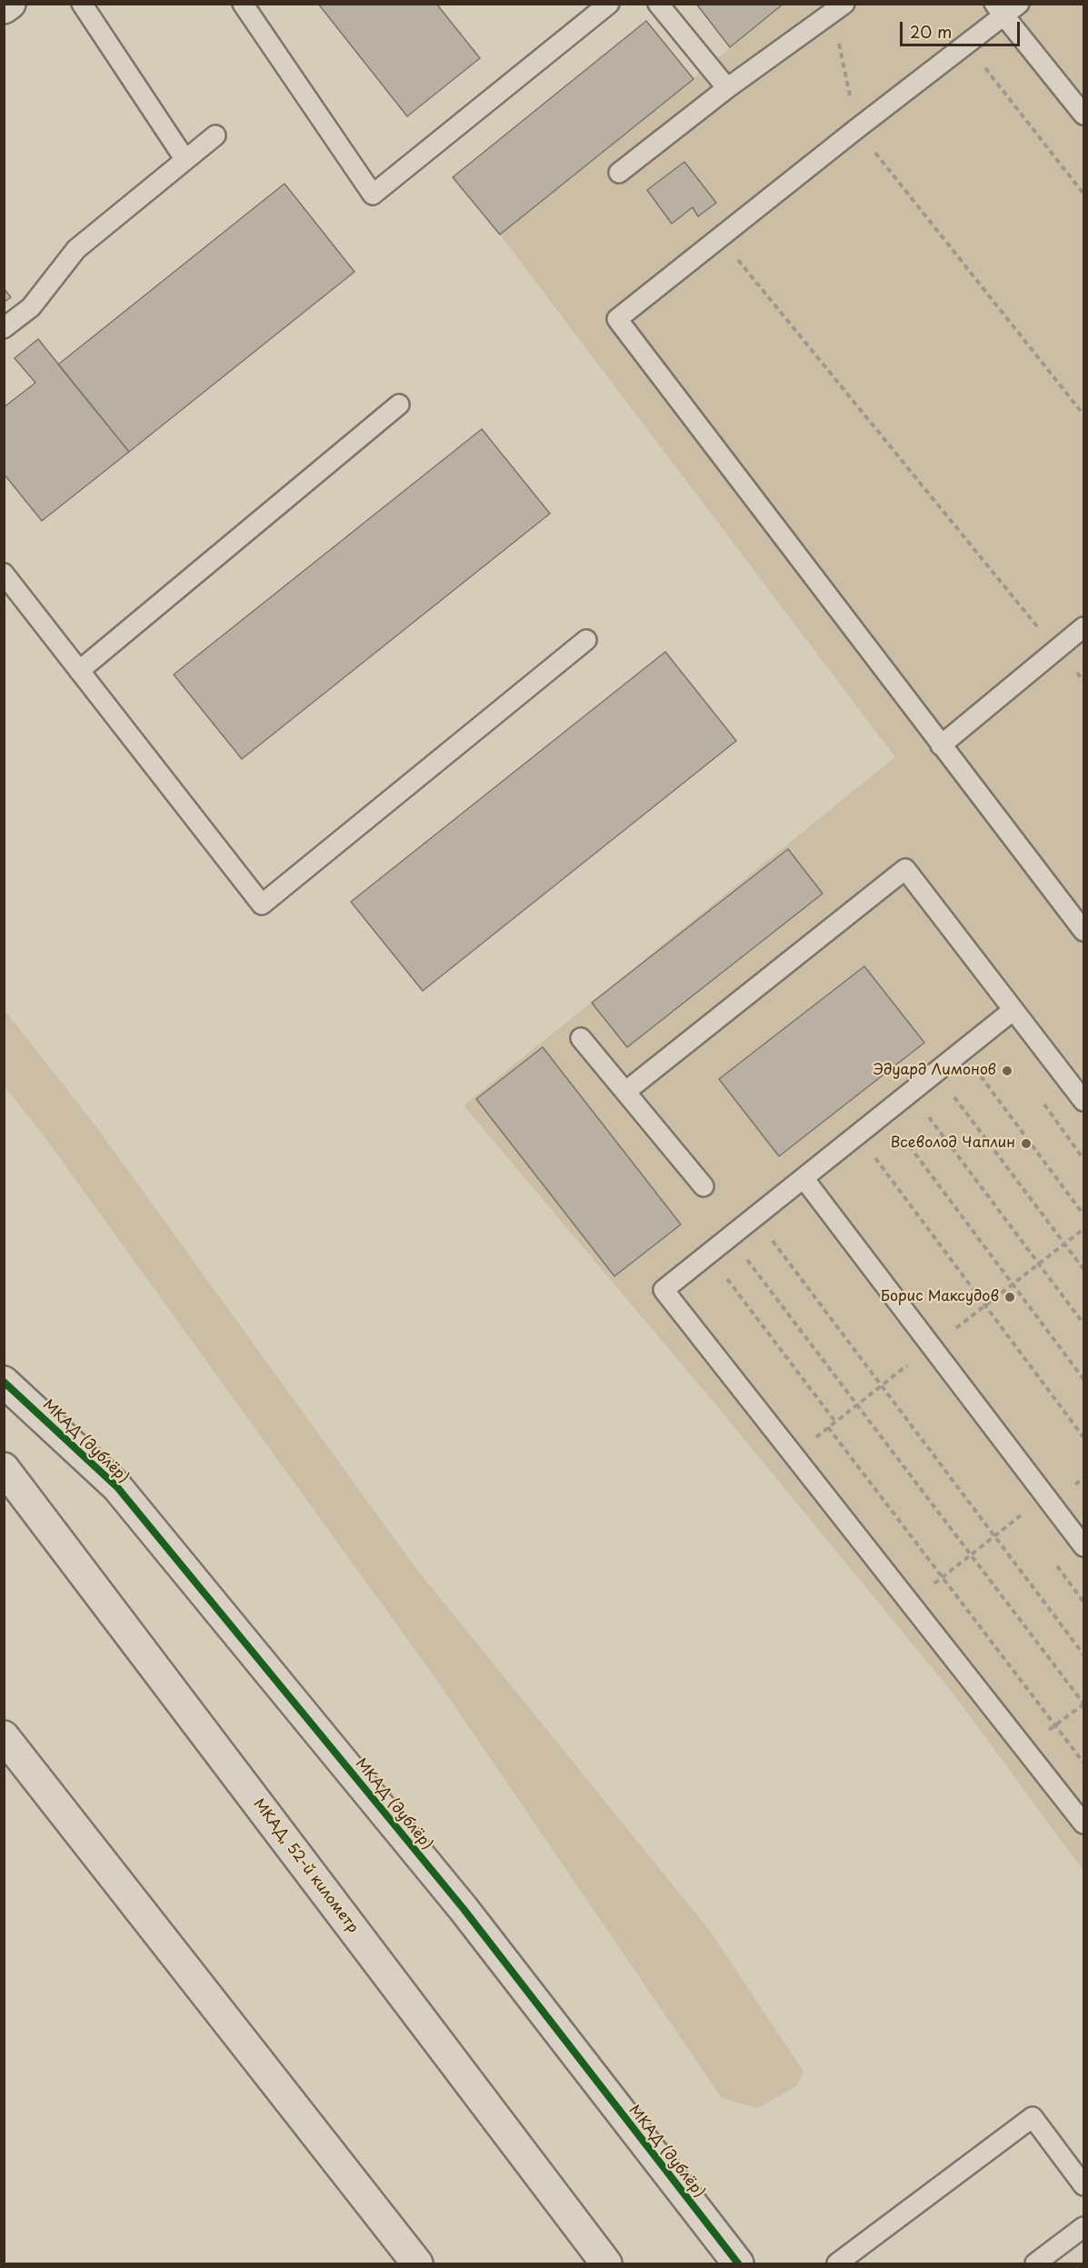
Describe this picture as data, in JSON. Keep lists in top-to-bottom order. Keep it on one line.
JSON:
{"streets":{"main road":["МКАД (дублёр)","МКАД, 52-й километр"]},"places":["Эдуард Лимонов","Всеволод Чаплин","Борис Максудов"],"scale_bar":"20 m"}
